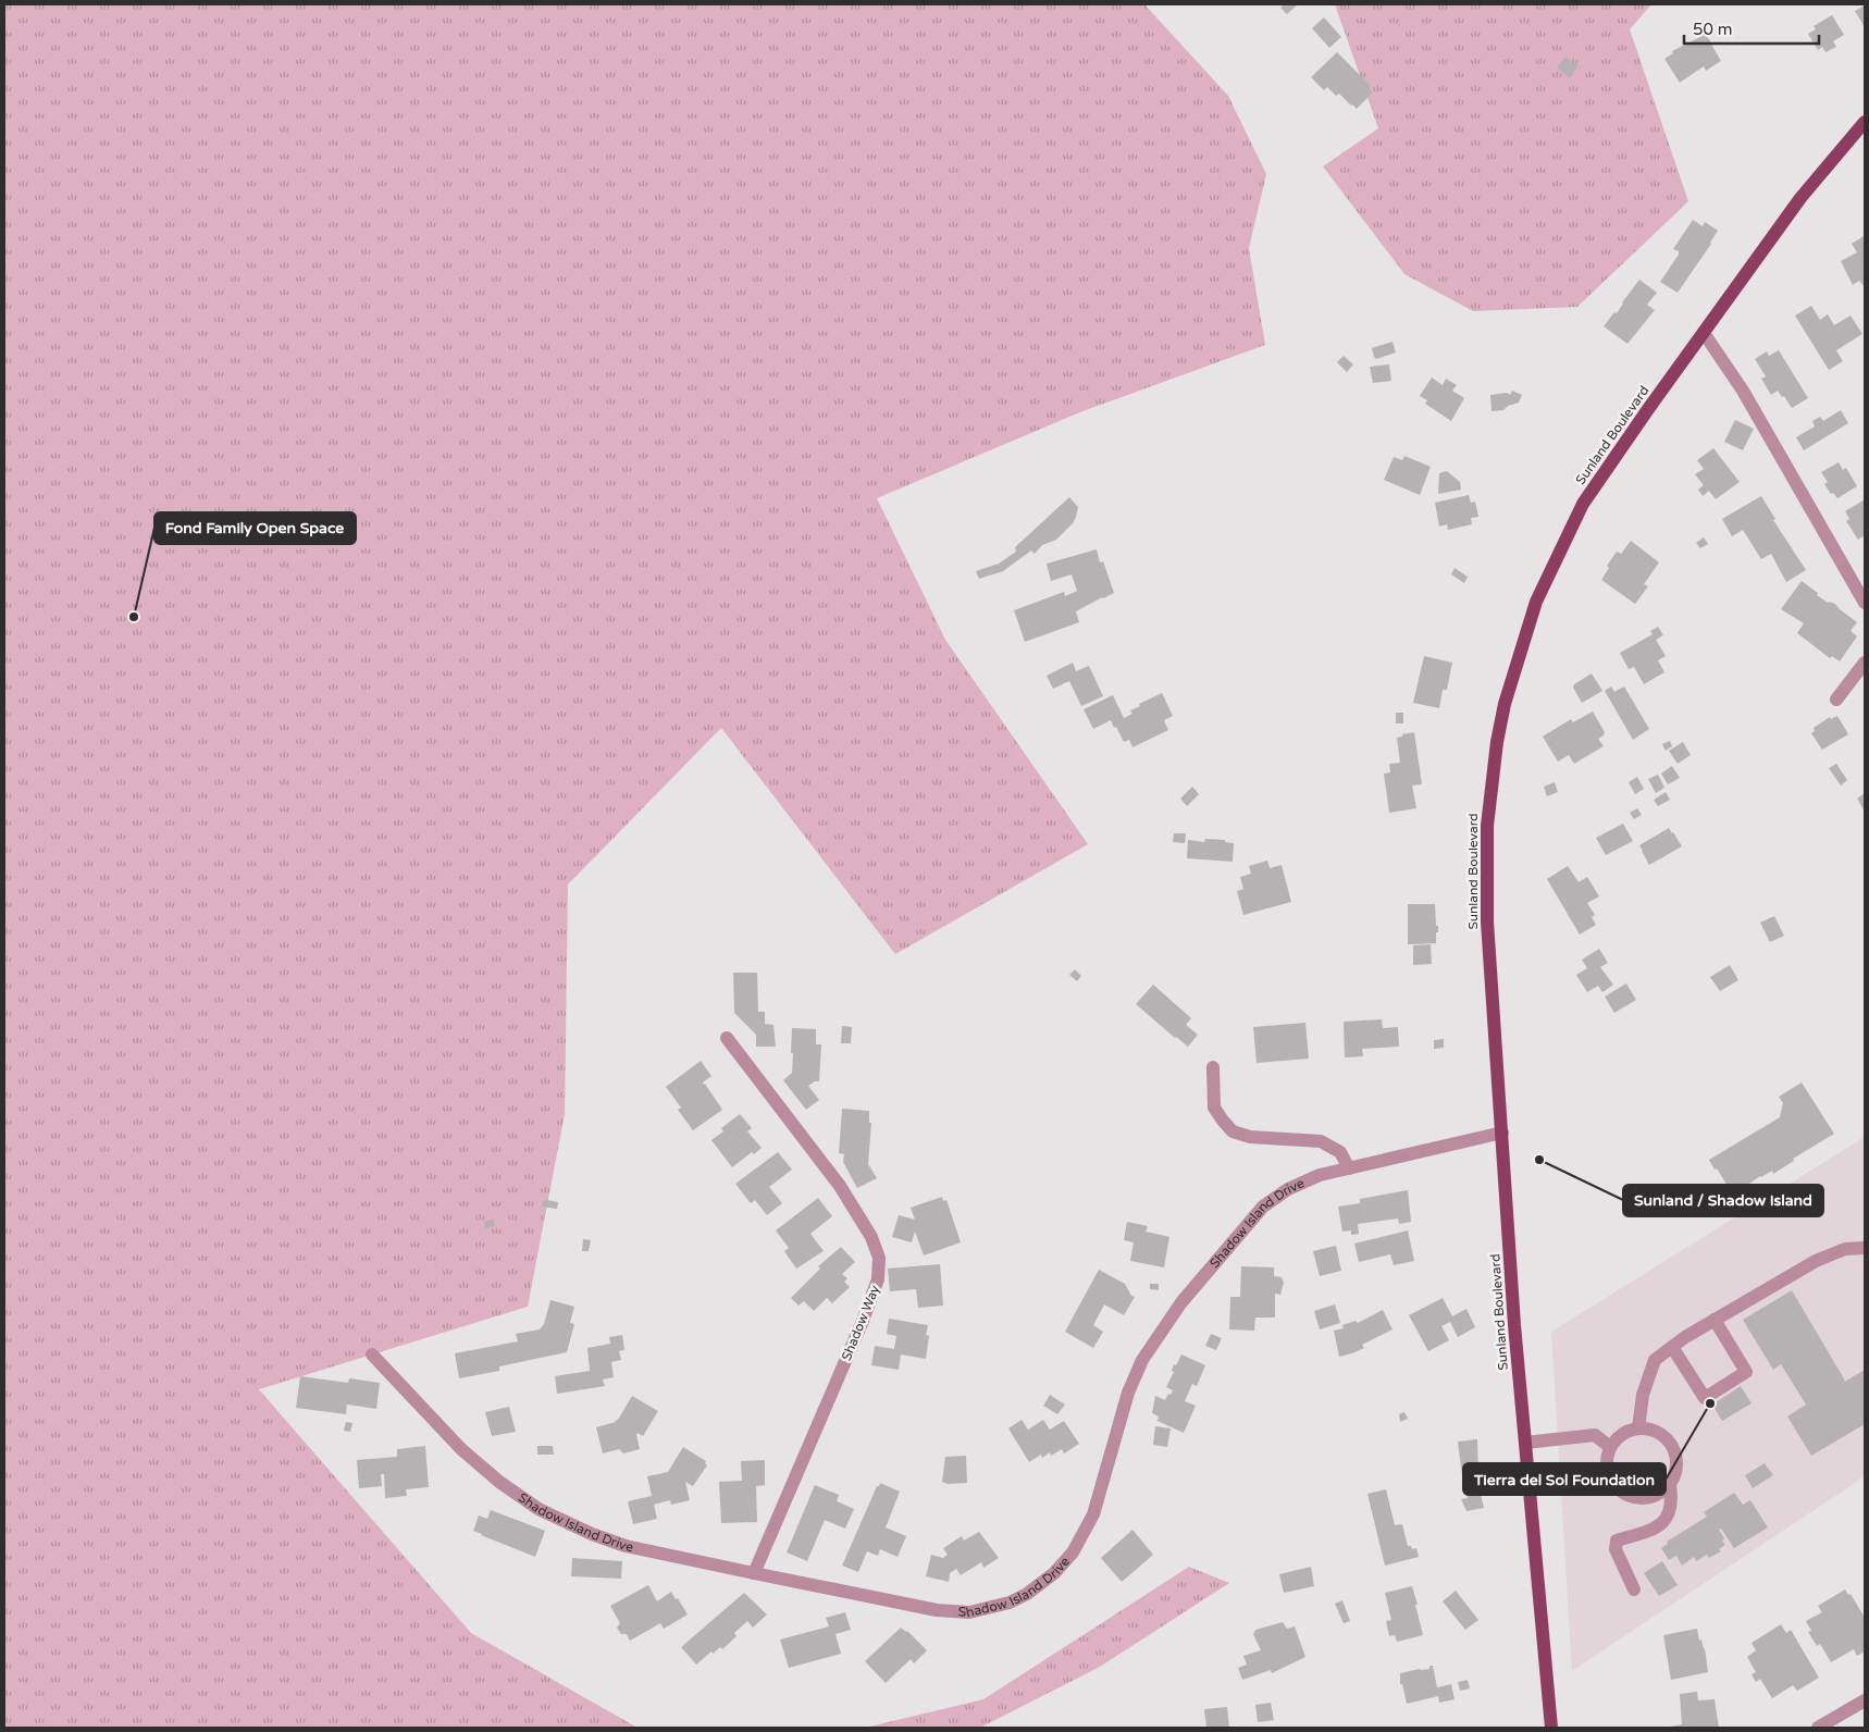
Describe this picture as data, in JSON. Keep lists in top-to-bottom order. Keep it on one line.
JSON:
{"streets":{"main road":["Sunland Boulevard"],"street":["Shadow Island Drive","Shadow Way"]},"crossings":[["Sunland Boulevard","Shadow Island Drive"],["Shadow Island Drive","Shadow Way"]],"places":["Fond Family Open Space","Sunland / Shadow Island","Tierra del Sol Foundation"],"scale_bar":"50 m"}
